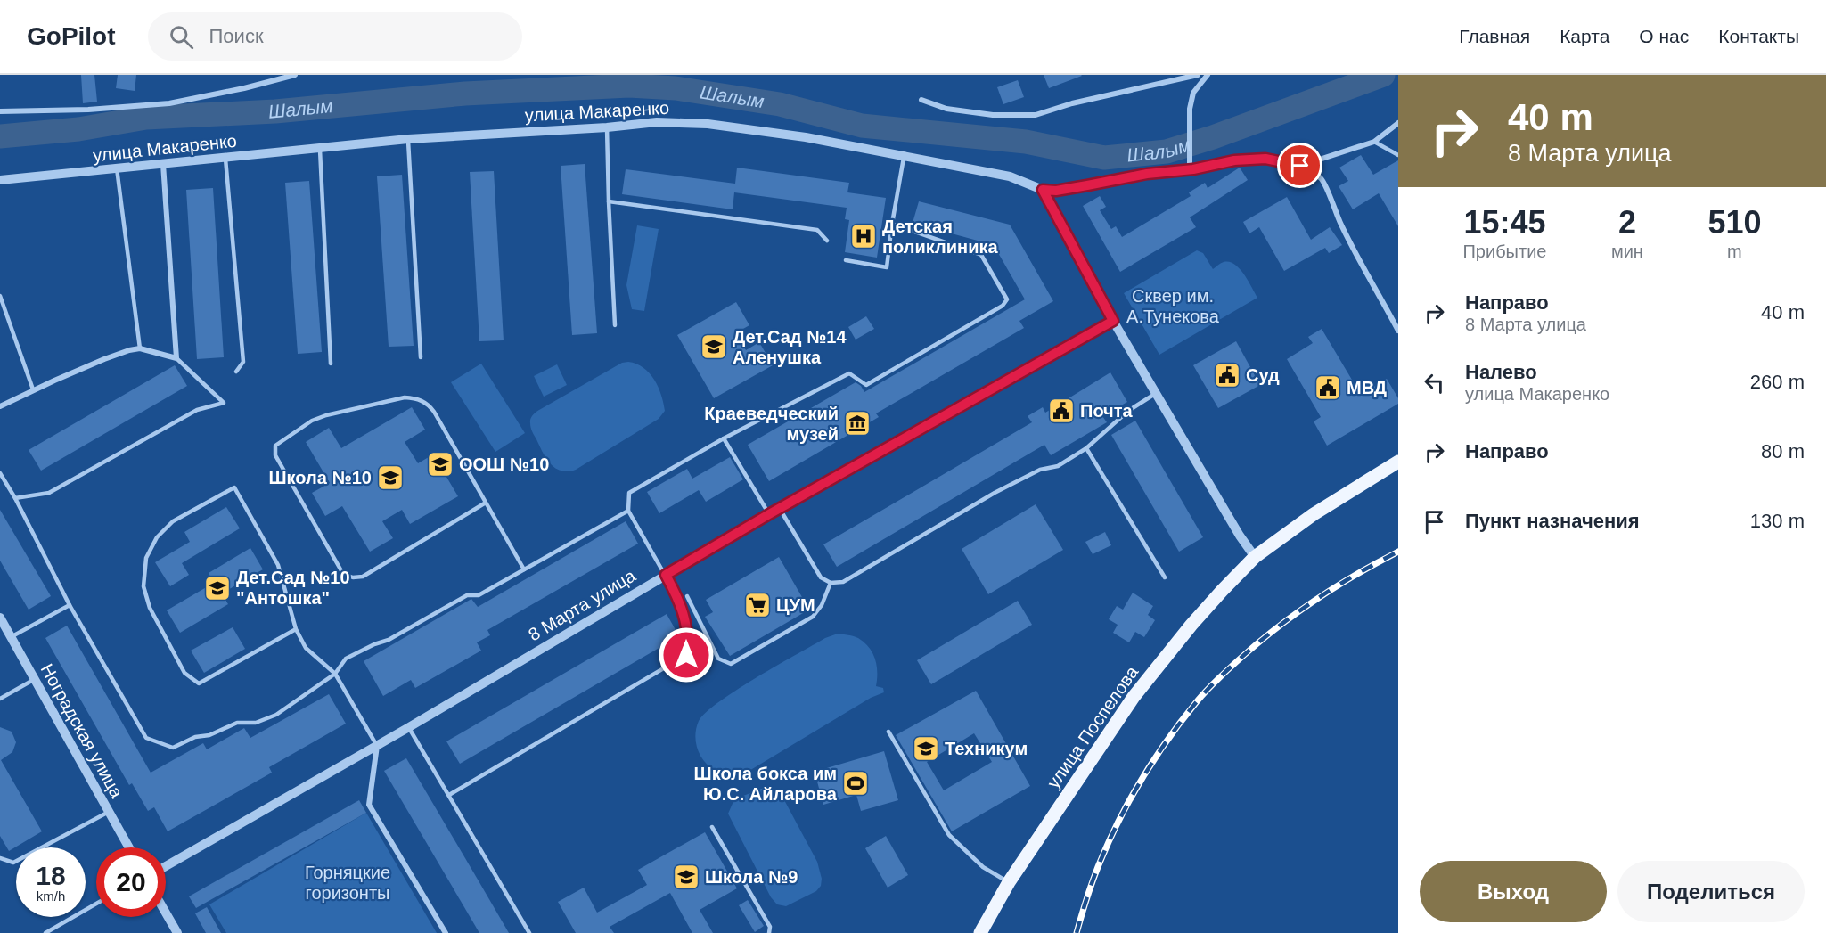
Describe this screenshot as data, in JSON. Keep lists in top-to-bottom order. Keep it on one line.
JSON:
{"streets":{"main road":["улица Поспелова"],"street":["улица Макаренко","8 Марта улица","Ноградская улица"]},"water":["Шалым"],"parks":["Сквер им. А.Тунекова","Горняцкие горизонты"],"places":{"hospital":["Детская поликлиника"],"school or university":["Дет.Сад №14 Аленушка","ООШ №10","Школа №10","Дет.Сад №10 \"Антошка\"","Техникум","Школа №9"],"public building":["Суд","МВД","Почта"],"museum":["Краеведческий музей"],"supermarket":["ЦУМ"],"sports":["Школа бокса им Ю.С. Айларова"]},"page":{"header":"GoPilot","search":"Поиск","nav":["Главная","Карта","О нас","Контакты"],"turn":["40 m","8 Марта улица"],"eta":["15:45","Прибытие","2","мин","510","m"],"list":[{"name":"Направо","note":"8 Марта улица","value":"40 m"},{"name":"Налево","note":"улица Макаренко","value":"260 m"},{"name":"Направо","value":"80 m"},{"name":"Пункт назначения","value":"130 m"}],"speed":"18 km/h","limit":"20","buttons":["Выход","Поделиться"]}}
